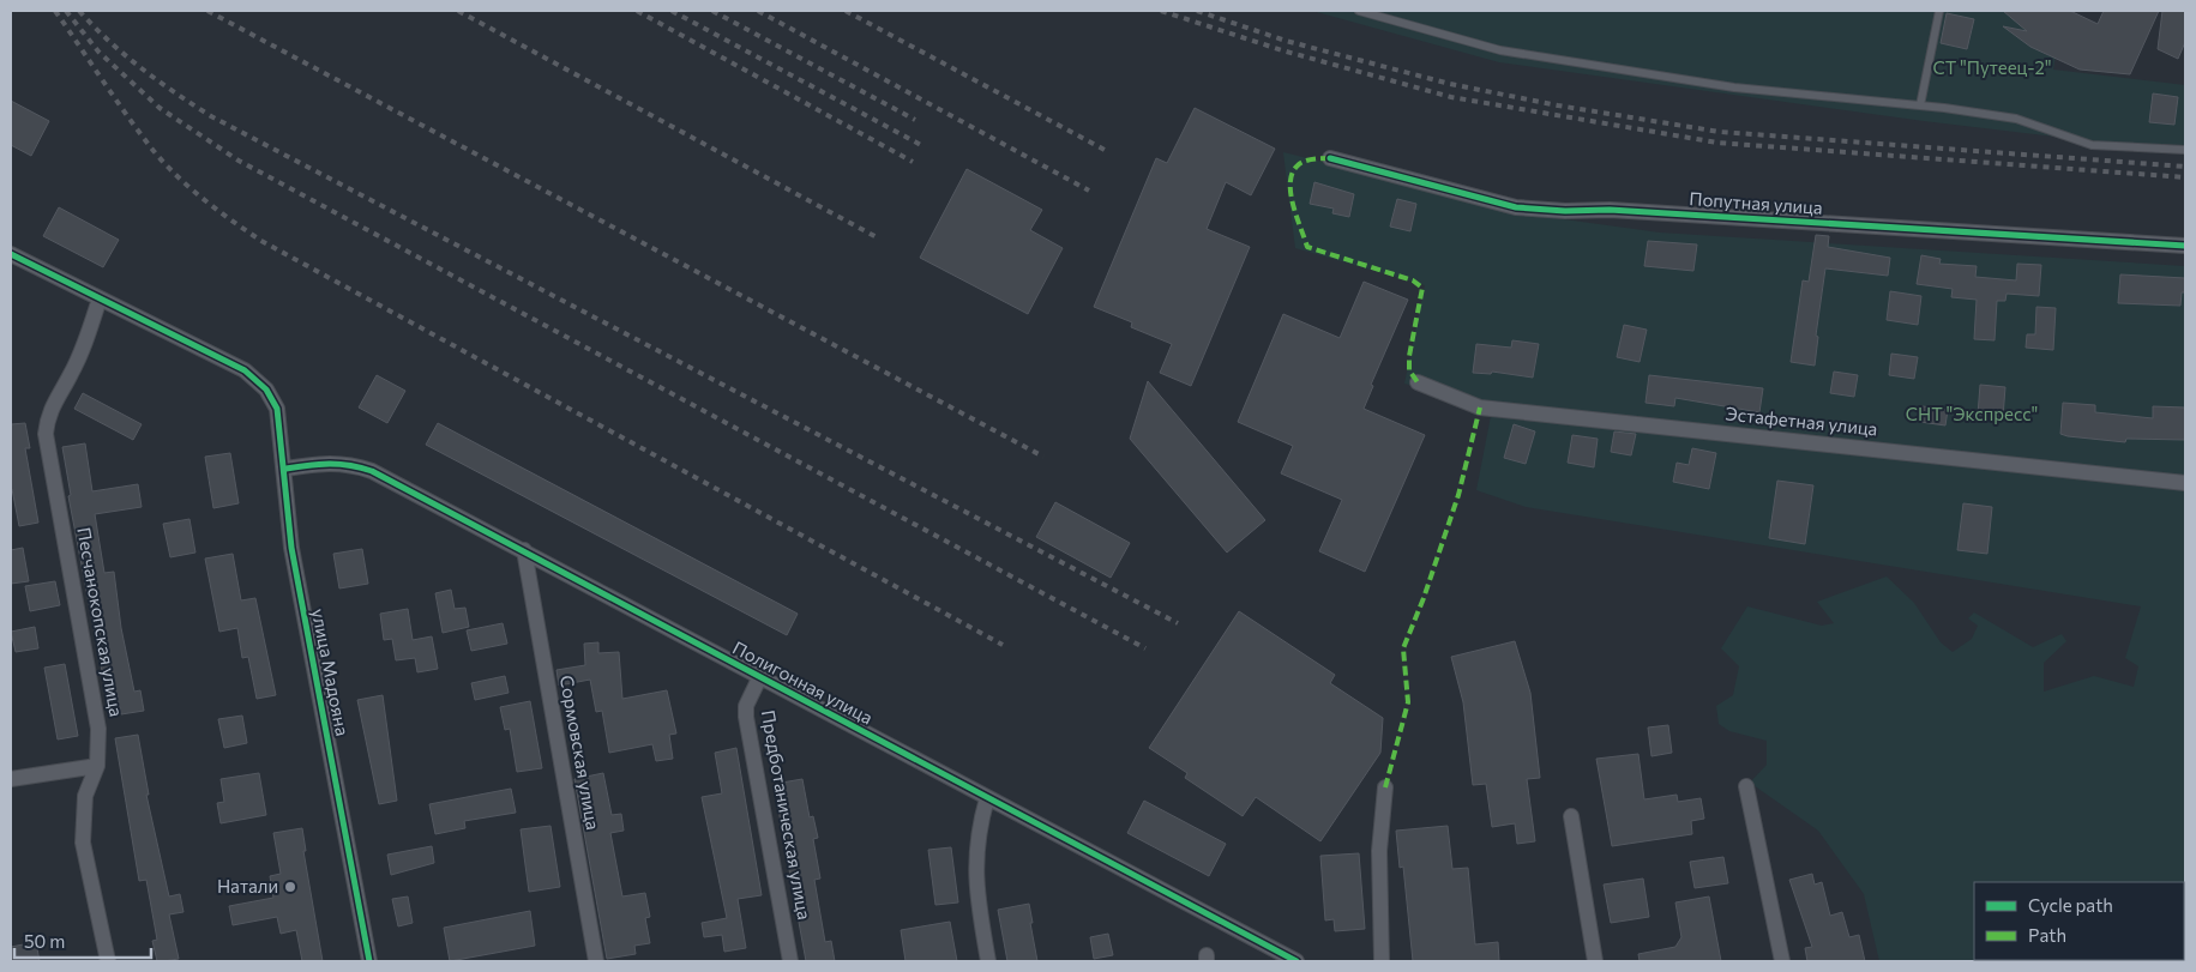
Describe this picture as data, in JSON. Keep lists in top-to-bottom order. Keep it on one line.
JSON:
{"streets":{"street":["Попутная улица","Эстафетная улица","Песчанокопская улица","улица Мадояна","Полигонная улица","Сормовская улица","Предботаническая улица"]},"crossings":[["Песчанокопская улица","улица Мадояна"],["улица Мадояна","Полигонная улица"],["Полигонная улица","Сормовская улица"],["Полигонная улица","Предботаническая улица"]],"parks":["СТ \"Путеец-2\"","СНТ \"Экспресс\""],"places":["Натали"],"legend":["Cycle path","Path"],"scale_bar":"50 m"}
